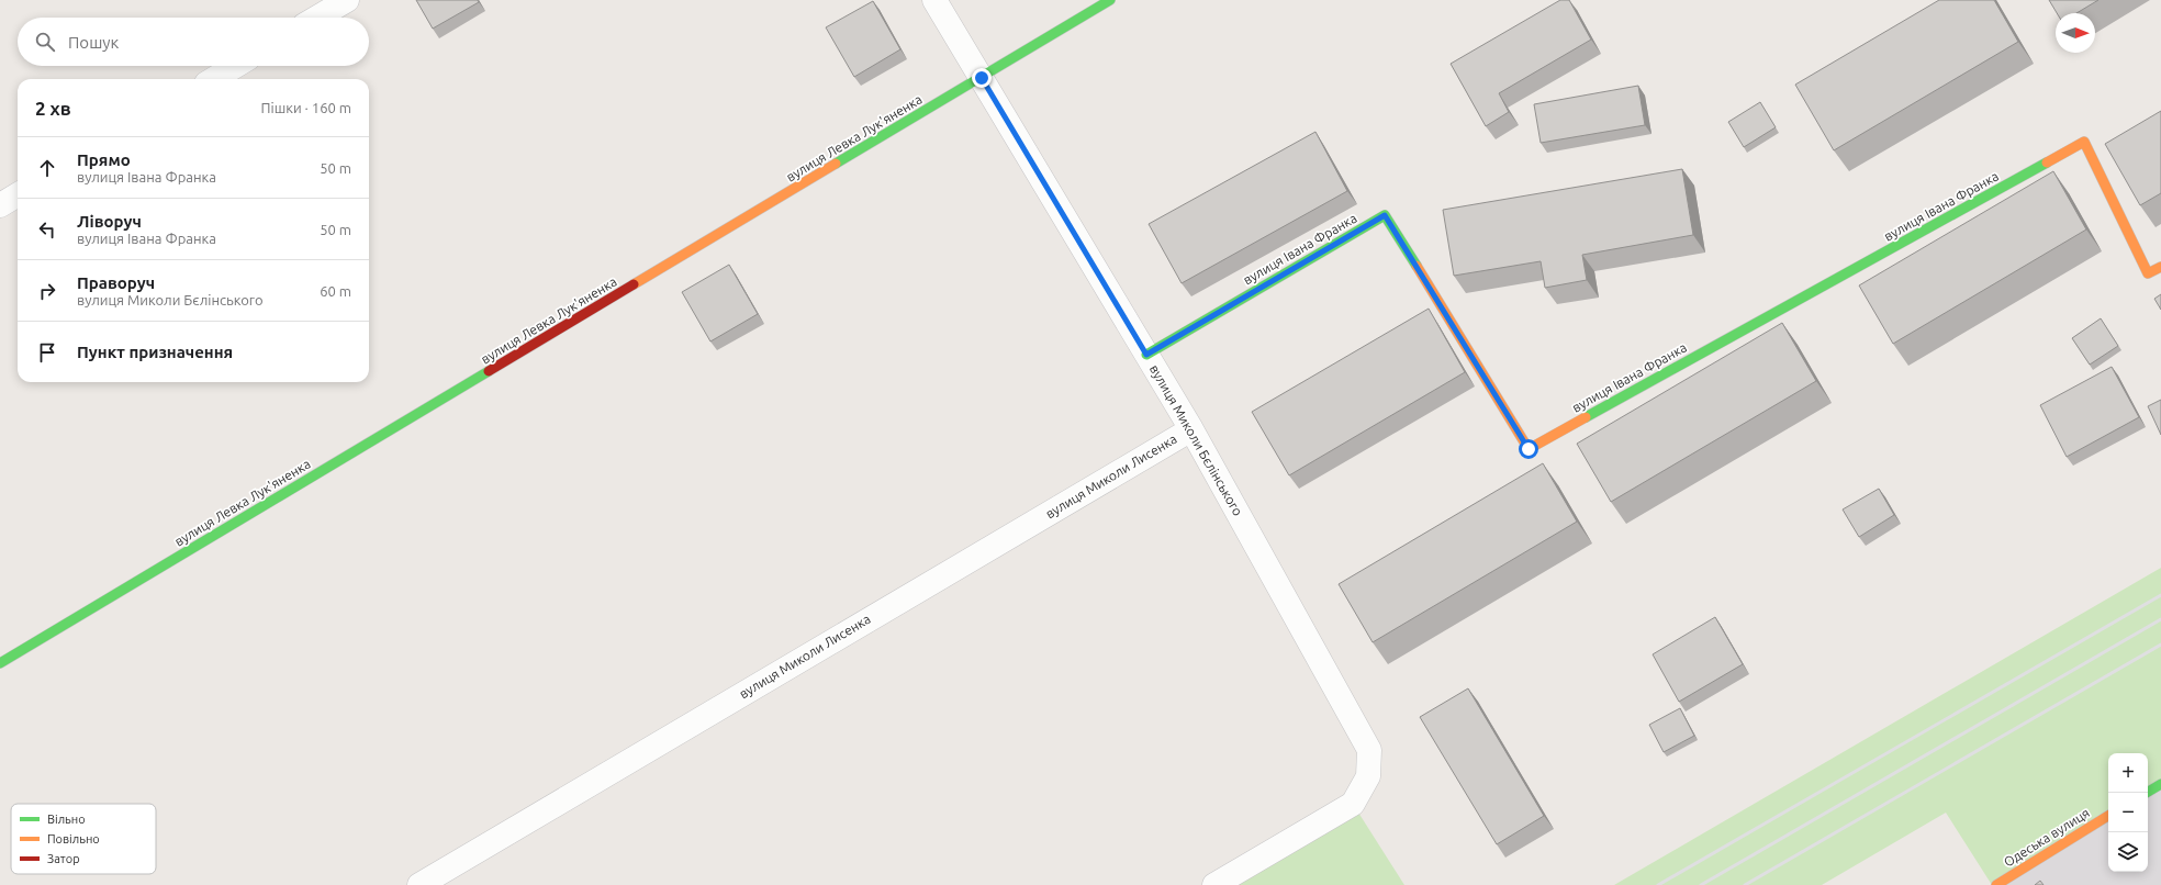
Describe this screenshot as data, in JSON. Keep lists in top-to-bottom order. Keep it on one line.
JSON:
{"streets":{"street":["вулиця Левка Лук'яненка","вулиця Івана Франка","вулиця Миколи Бєлінського","вулиця Миколи Лисенка","Одеська вулиця"]},"crossings":[["вулиця Левка Лук'яненка","вулиця Миколи Бєлінського"],["вулиця Івана Франка","вулиця Миколи Бєлінського"],["вулиця Миколи Бєлінського","вулиця Миколи Лисенка"]],"legend":["Вільно","Повільно","Затор"],"north":"right","page":{"search":"Пошук","heading":["2 хв","Пішки · 160 m"],"list":[["Прямо","вулиця Івана Франка","50 m"],["Ліворуч","вулиця Івана Франка","50 m"],["Праворуч","вулиця Миколи Бєлінського","60 m"],"Пункт призначення"],"map_buttons":["+","−"]}}
